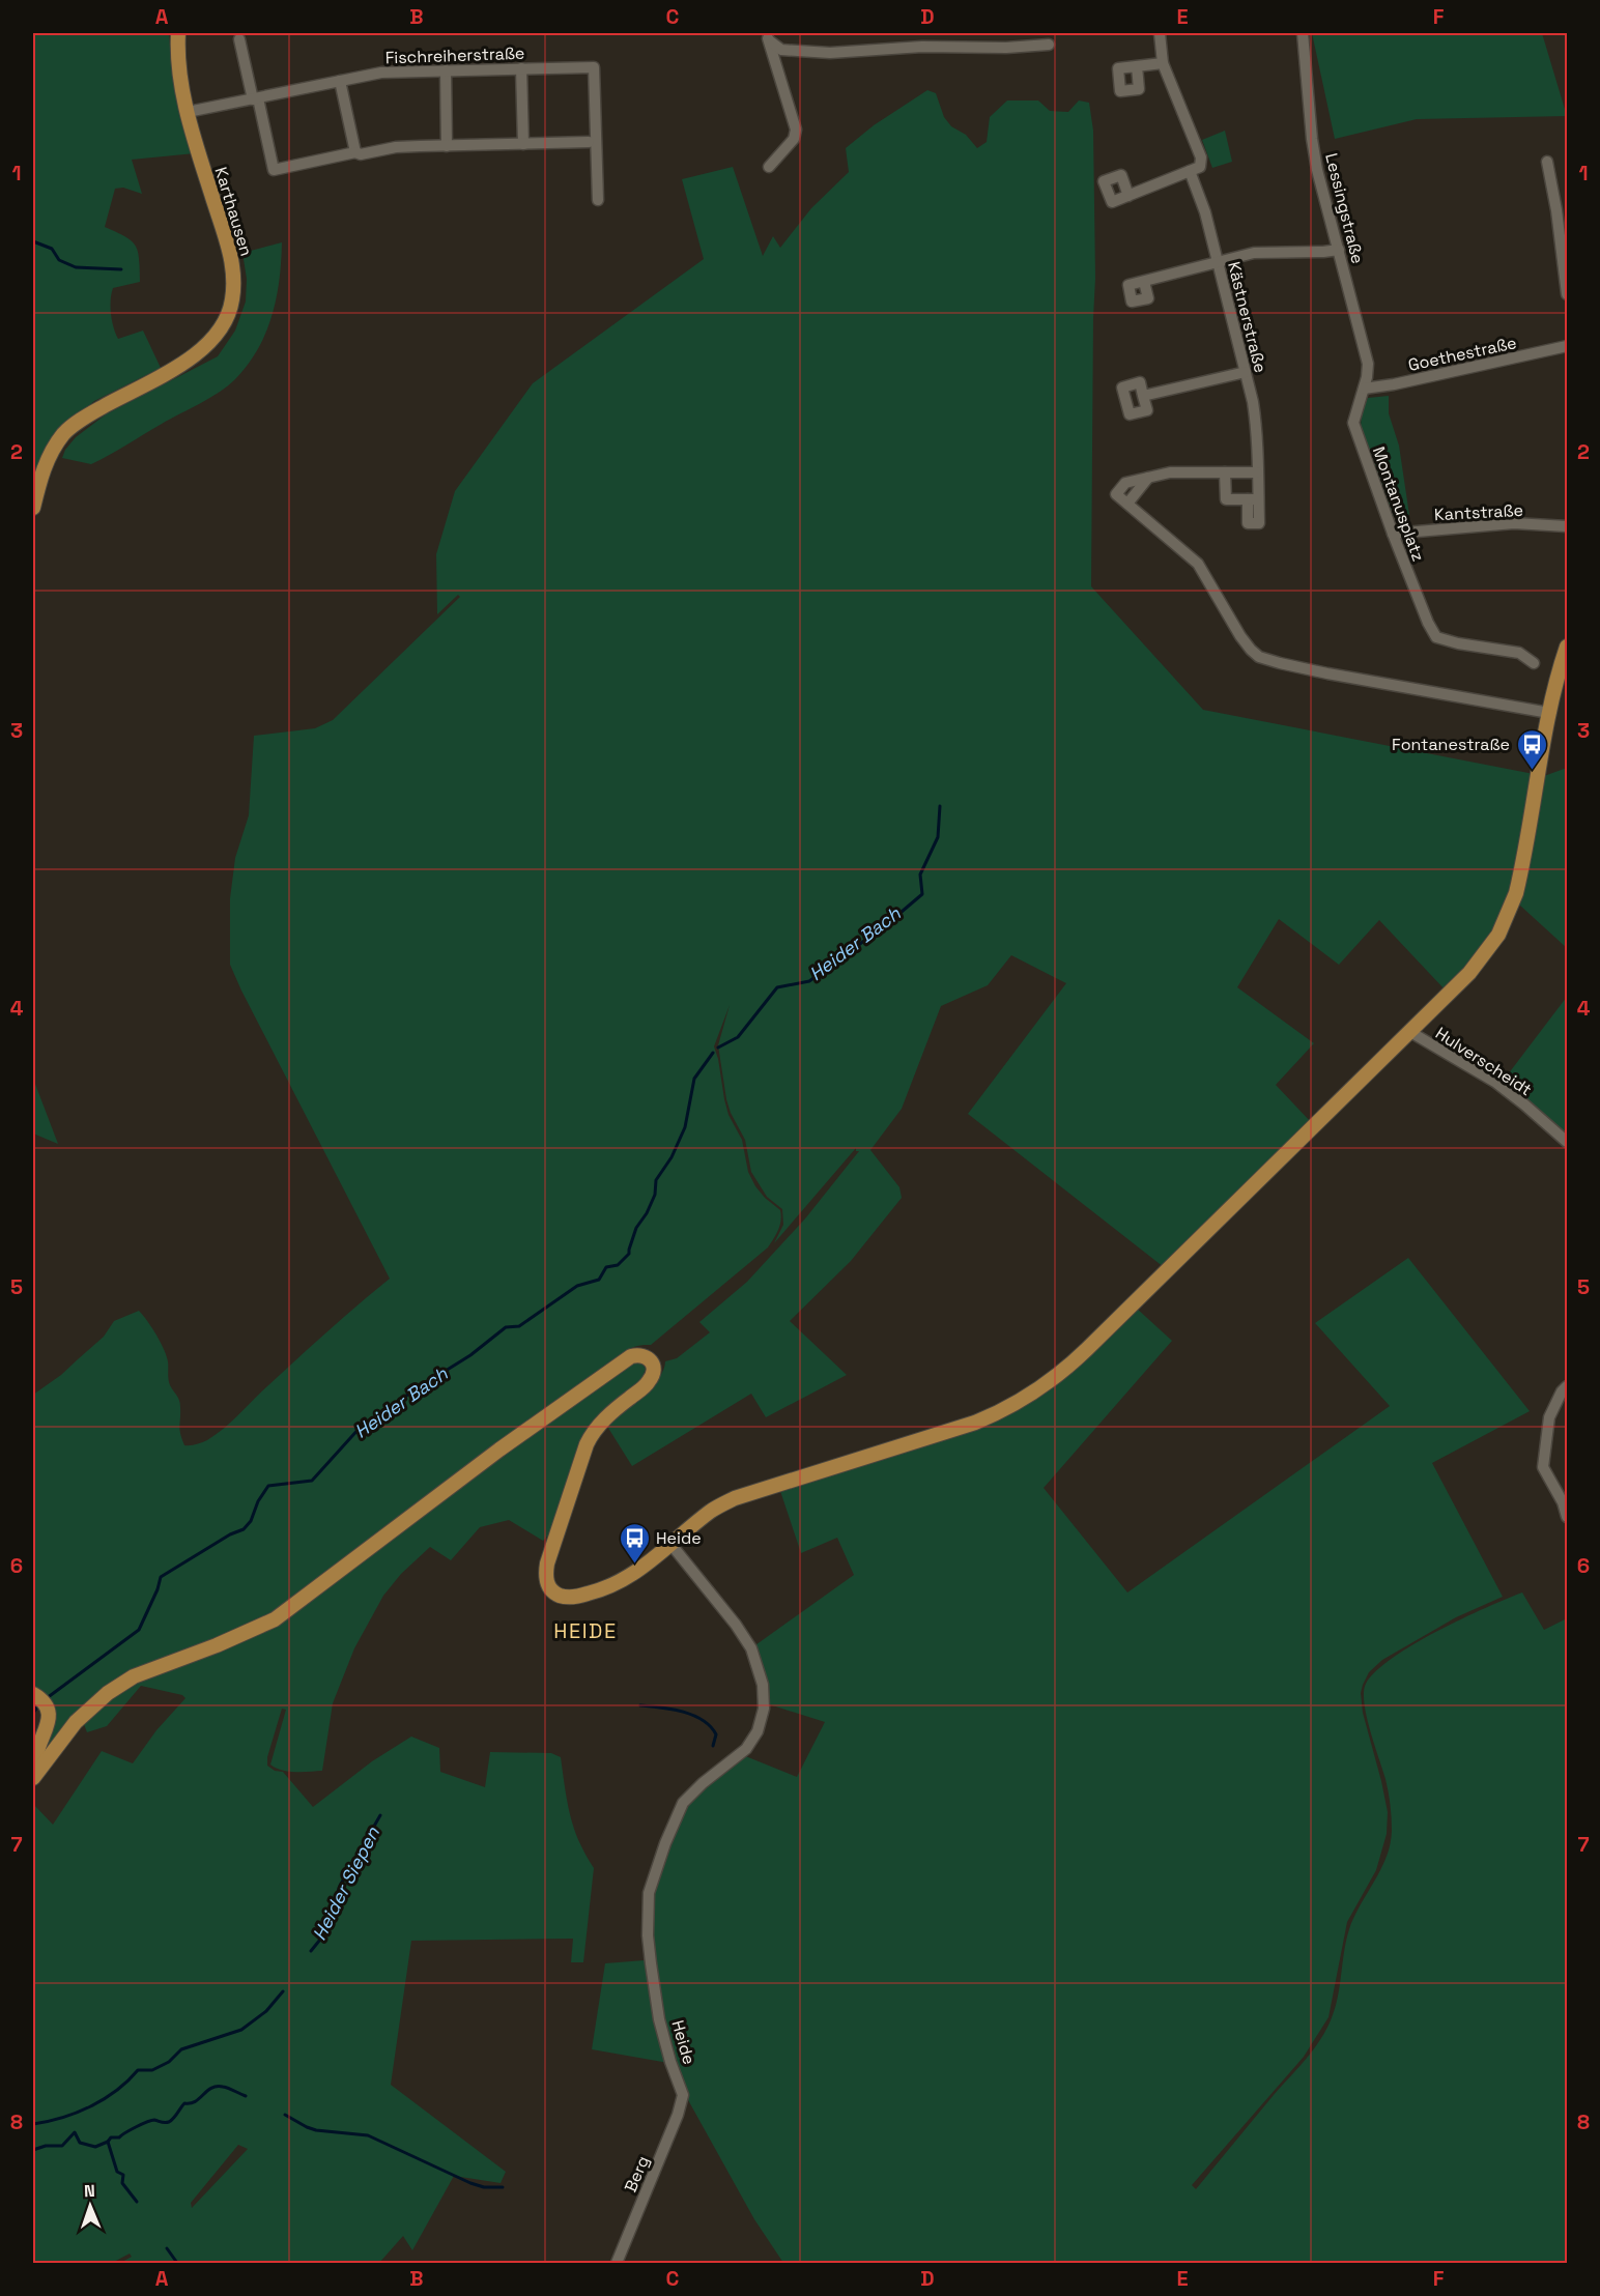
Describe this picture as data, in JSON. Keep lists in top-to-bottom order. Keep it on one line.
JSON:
{"streets":{"main road":["Karthausen"],"street":["Fischreiherstraße","Lessingstraße","Kästnerstraße","Goethestraße","Montanusplatz","Kantstraße","Hulverscheidt","Heide","Berg"]},"crossings":[["Fischreiherstraße","Karthausen"],["Lessingstraße","Goethestraße"],["Lessingstraße","Montanusplatz"],["Goethestraße","Montanusplatz"],["Montanusplatz","Kantstraße"],["Heide","Berg"]],"districts":["HEIDE"],"water":["Heider Bach","Heider Siepen"],"places":{"bus stop":["Fontanestraße","Heide"]},"north":"top","grid":{"columns":["A","B","C","D","E","F"],"rows":["1","2","3","4","5","6","7","8"]}}
